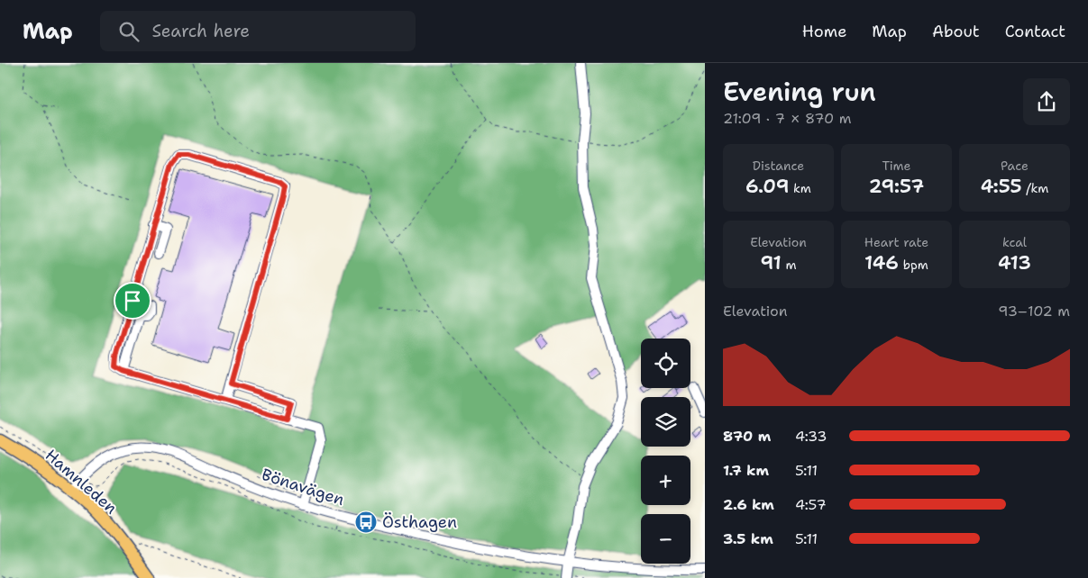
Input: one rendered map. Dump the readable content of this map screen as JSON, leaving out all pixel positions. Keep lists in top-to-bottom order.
{
  "streets": {
    "main road": ["Hamnleden"],
    "street": ["Bönavägen"]
  },
  "crossings": [
    ["Hamnleden", "Bönavägen"]
  ],
  "places": {
    "bus stop": ["Östhagen"]
  },
  "page": {
    "header": "Map",
    "search": "Search here",
    "nav": [
      "Home",
      "Map",
      "About",
      "Contact"
    ],
    "heading": ["Evening run", "21:09 · 7 × 870 m"],
    "stats": [
      ["Distance", "6.09 km"],
      ["Time", "29:57"],
      ["Pace", "4:55 /km"],
      ["Elevation", "91 m"],
      ["Heart rate", "146 bpm"],
      ["kcal", "413"]
    ],
    "chart": ["Elevation", "93–102 m"],
    "map_buttons": ["+", "−"],
    "list": [
      {
        "name": "870 m",
        "note": "4:33"
      },
      {
        "name": "1.7 km",
        "note": "5:11"
      },
      {
        "name": "2.6 km",
        "note": "4:57"
      },
      {
        "name": "3.5 km",
        "note": "5:11"
      }
    ]
  }
}
